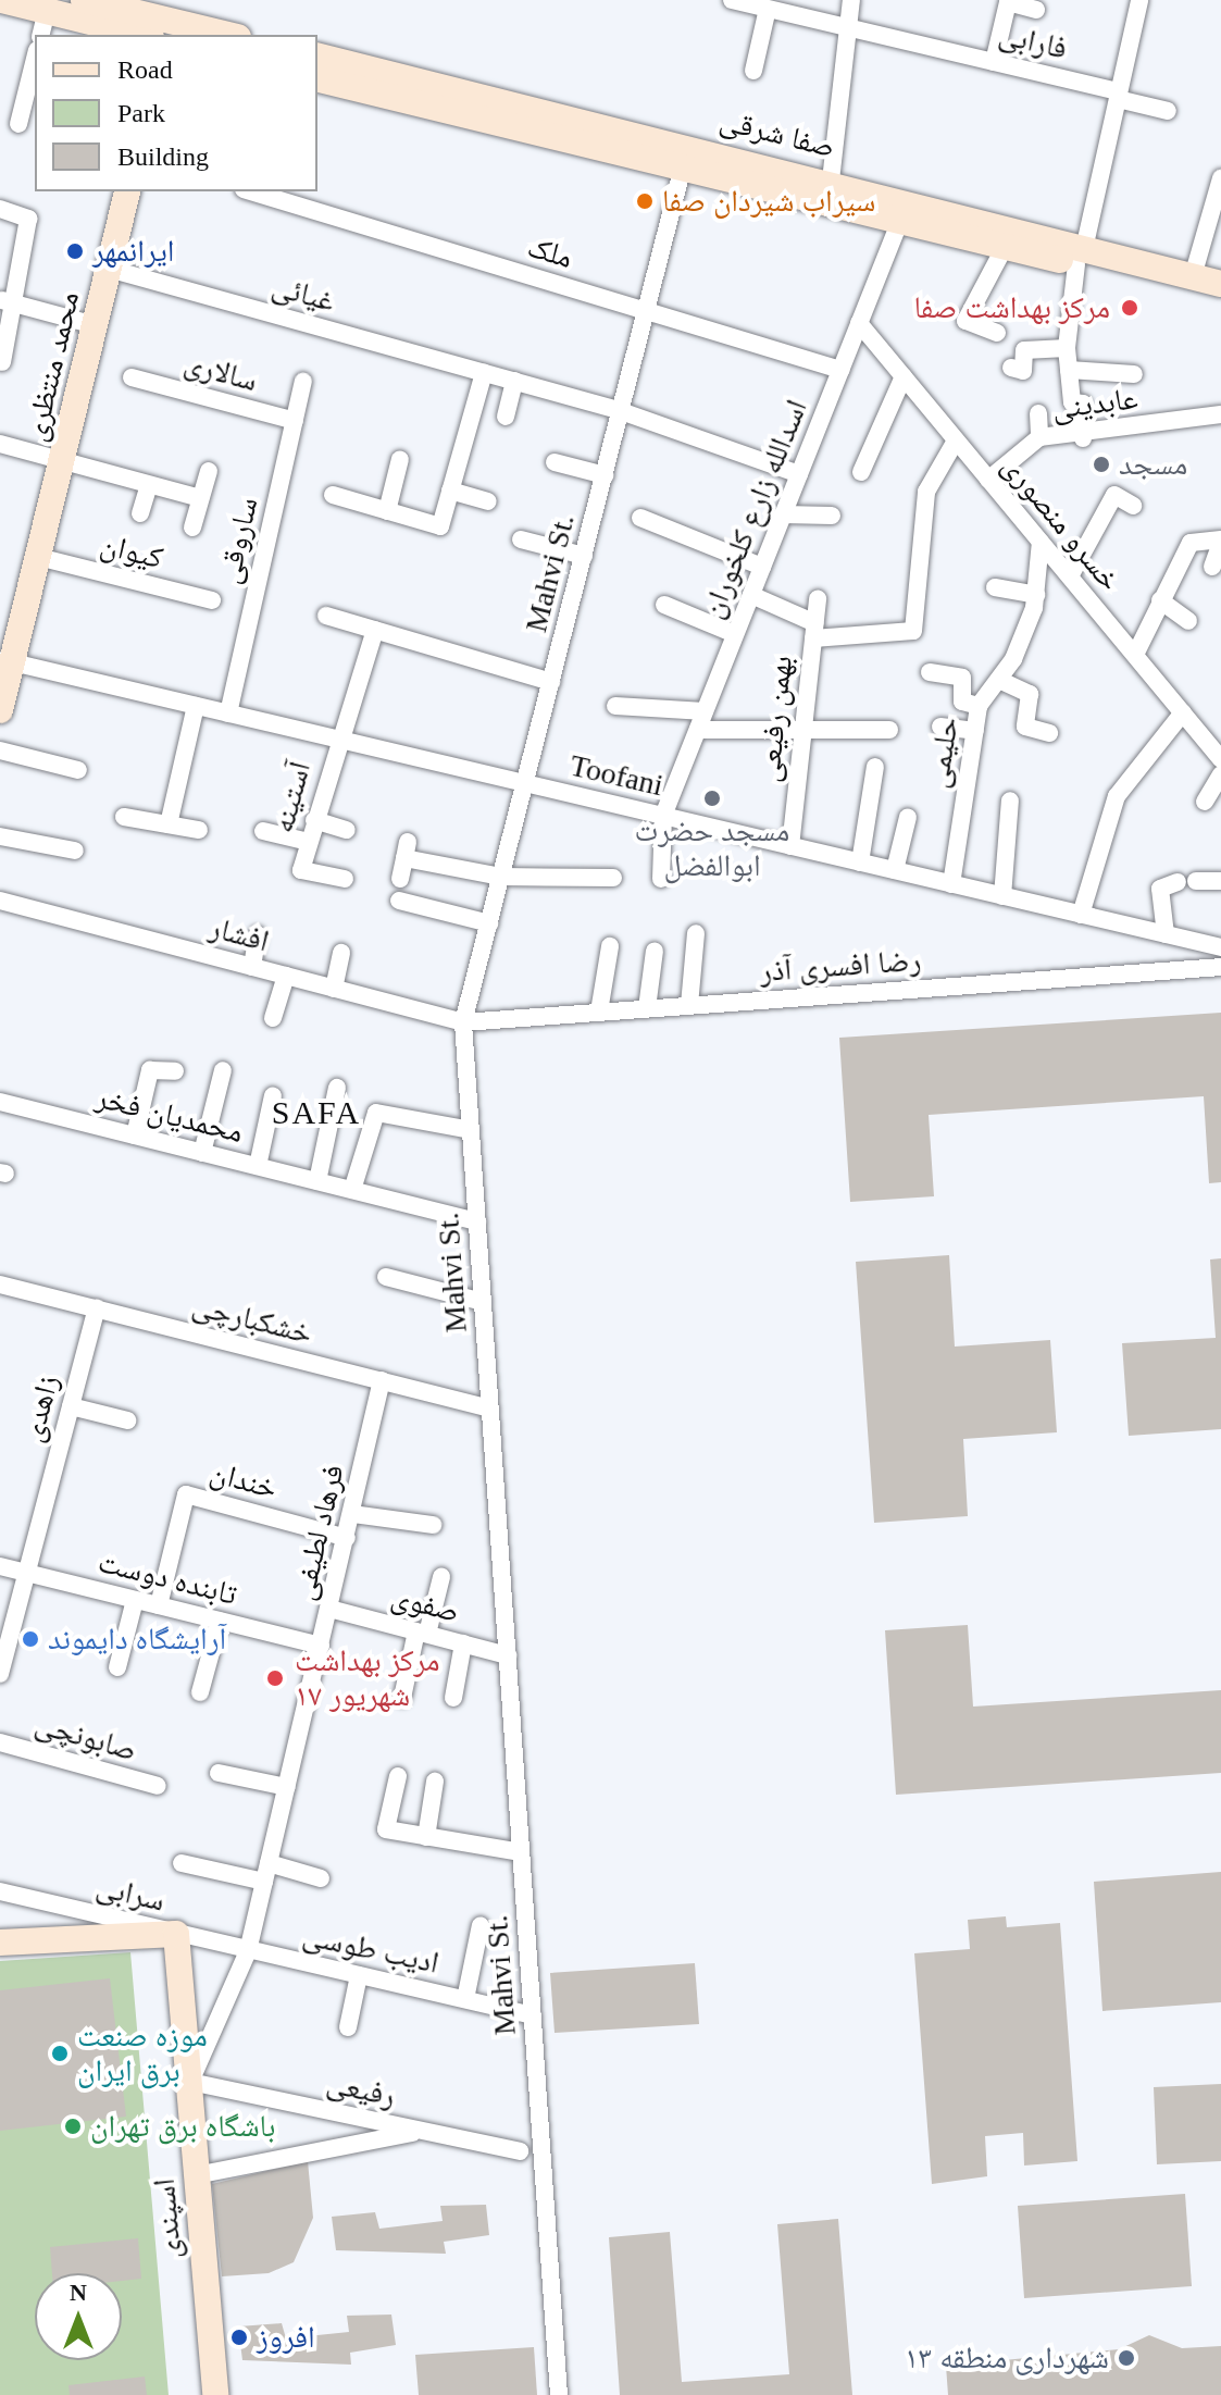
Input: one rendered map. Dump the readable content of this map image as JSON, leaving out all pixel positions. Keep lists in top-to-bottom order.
{
  "streets": {
    "main road": ["صفا شرقی", "محمد منتظری", "اسپندی"],
    "street": [
      "فارابی",
      "ملک",
      "غیائی",
      "سالاری",
      "عابدینی",
      "اسدالله زارع کلخوران",
      "خسرو منصوری",
      "ساروقی",
      "کیوان",
      "Mahvi St.",
      "بهمن رفیعی",
      "حلیمی",
      "Toofani",
      "آستینه",
      "افشار",
      "رضا افسری آذر",
      "محمدیان فخر",
      "خشکبارچی",
      "زاهدی",
      "خندان",
      "فرهاد لطیفی",
      "تابنده دوست",
      "صفوی",
      "صابونچی",
      "سرابی",
      "ادیب طوسی",
      "رفیعی"
    ]
  },
  "crossings": [
    ["صفا شرقی", "اسدالله زارع کلخوران"],
    ["صفا شرقی", "Mahvi St."],
    ["ملک", "اسدالله زارع کلخوران"],
    ["ملک", "Mahvi St."],
    ["غیائی", "محمد منتظری"],
    ["غیائی", "اسدالله زارع کلخوران"],
    ["غیائی", "Mahvi St."],
    ["محمد منتظری", "کیوان"],
    ["محمد منتظری", "Toofani"],
    ["سالاری", "ساروقی"],
    ["عابدینی", "خسرو منصوری"],
    ["اسدالله زارع کلخوران", "خسرو منصوری"],
    ["اسدالله زارع کلخوران", "Toofani"],
    ["خسرو منصوری", "بهمن رفیعی"],
    ["خسرو منصوری", "حلیمی"],
    ["ساروقی", "Toofani"],
    ["Mahvi St.", "Toofani"],
    ["Mahvi St.", "افشار"],
    ["Mahvi St.", "رضا افسری آذر"],
    ["Mahvi St.", "محمدیان فخر"],
    ["Mahvi St.", "خشکبارچی"],
    ["Mahvi St.", "صفوی"],
    ["Mahvi St.", "ادیب طوسی"],
    ["بهمن رفیعی", "Toofani"],
    ["حلیمی", "Toofani"],
    ["Toofani", "آستینه"],
    ["افشار", "رضا افسری آذر"],
    ["خشکبارچی", "زاهدی"],
    ["خشکبارچی", "فرهاد لطیفی"],
    ["زاهدی", "تابنده دوست"],
    ["خندان", "فرهاد لطیفی"],
    ["خندان", "تابنده دوست"],
    ["فرهاد لطیفی", "تابنده دوست"],
    ["فرهاد لطیفی", "صفوی"],
    ["فرهاد لطیفی", "سرابی"],
    ["فرهاد لطیفی", "ادیب طوسی"],
    ["فرهاد لطیفی", "رفیعی"],
    ["فرهاد لطیفی", "اسپندی"],
    ["سرابی", "ادیب طوسی"],
    ["سرابی", "اسپندی"],
    ["رفیعی", "اسپندی"]
  ],
  "districts": ["SAFA"],
  "places": [
    "سیراب شیردان صفا",
    "ایرانمهر",
    "مرکز بهداشت صفا",
    "مسجد",
    "مسجد حضرت ابوالفضل",
    "آرایشگاه دایموند",
    "مرکز بهداشت ۱۷ شهریور",
    "موزه صنعت برق ایران",
    "باشگاه برق تهران",
    "افروز",
    "شهرداری منطقه ۱۳"
  ],
  "legend": ["Road", "Park", "Building"],
  "north": "top"
}
